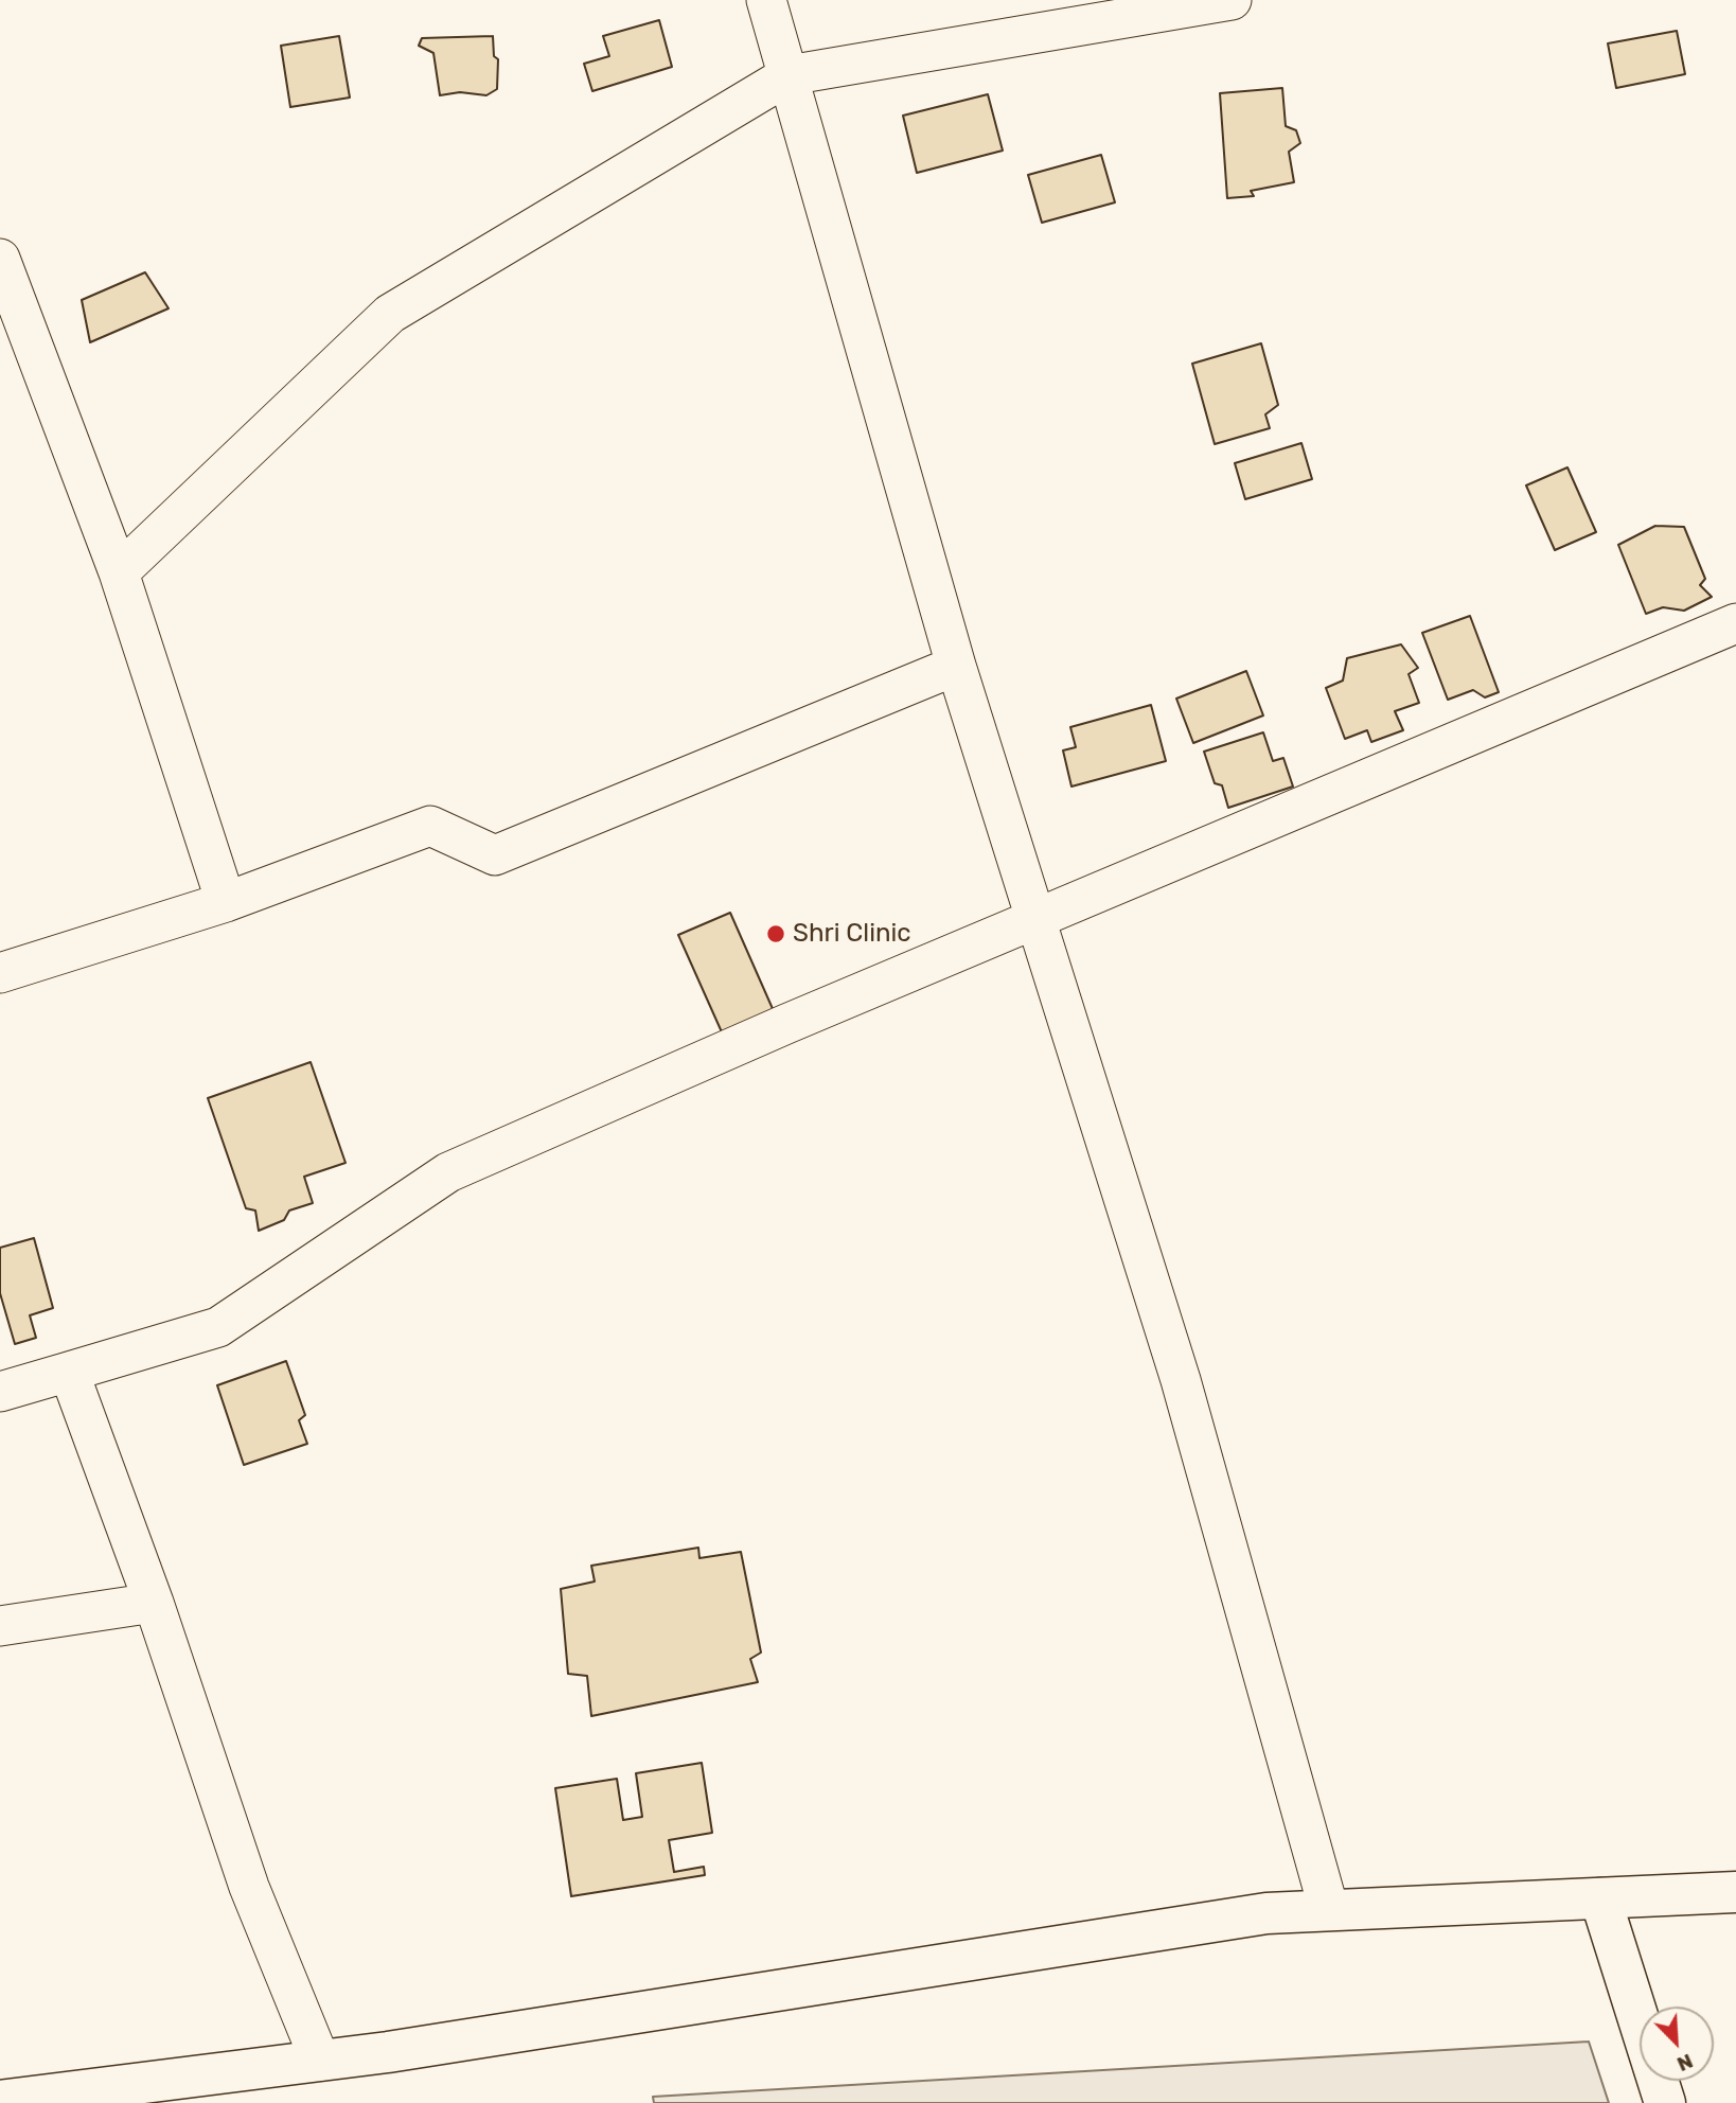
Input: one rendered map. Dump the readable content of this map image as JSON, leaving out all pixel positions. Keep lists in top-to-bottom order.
{
  "places": ["Shri Clinic"],
  "north": "bottom right"
}
